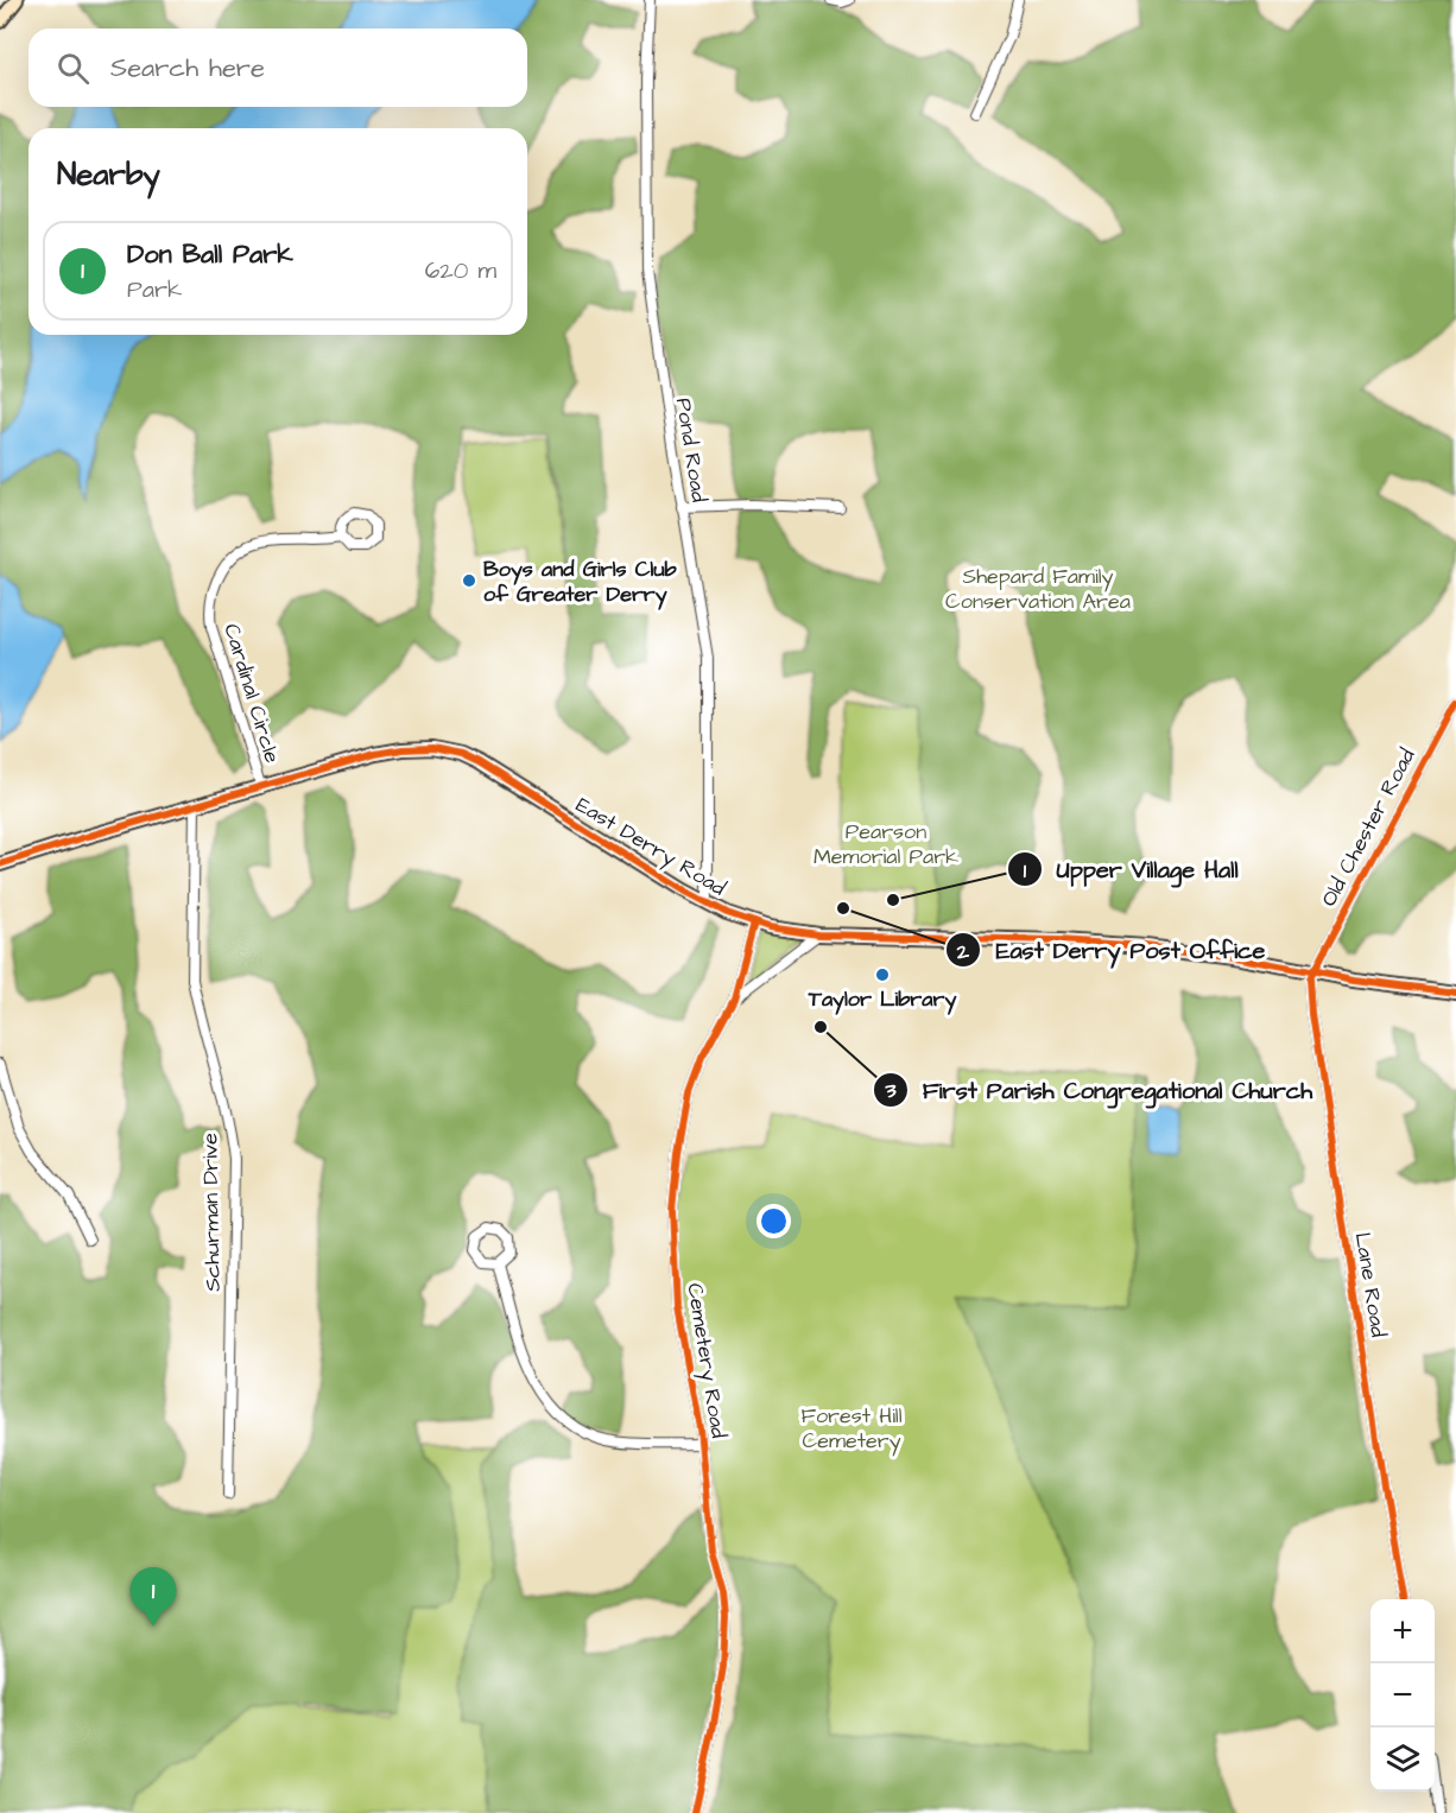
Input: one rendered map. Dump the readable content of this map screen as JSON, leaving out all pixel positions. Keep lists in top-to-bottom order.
{
  "streets": {
    "street": [
      "Pond Road",
      "Cardinal Circle",
      "Old Chester Road",
      "East Derry Road",
      "Schurman Drive",
      "Lane Road",
      "Cemetery Road"
    ]
  },
  "crossings": [
    ["Pond Road", "East Derry Road"],
    ["Cardinal Circle", "East Derry Road"],
    ["Old Chester Road", "East Derry Road"],
    ["Old Chester Road", "Lane Road"],
    ["East Derry Road", "Schurman Drive"],
    ["East Derry Road", "Lane Road"],
    ["East Derry Road", "Cemetery Road"]
  ],
  "parks": ["Shepard Family Conservation Area", "Pearson Memorial Park", "Forest Hill Cemetery"],
  "places": [
    "Boys and Girls Club of Greater Derry",
    "Upper Village Hall",
    "East Derry Post Office",
    "Taylor Library",
    "First Parish Congregational Church"
  ],
  "page": {
    "search": "Search here",
    "heading": "Nearby",
    "list": [
      {
        "mark": "1",
        "name": "Don Ball Park",
        "note": "Park",
        "value": "620 m"
      }
    ],
    "pins": "1",
    "map_buttons": ["+", "−"]
  }
}
